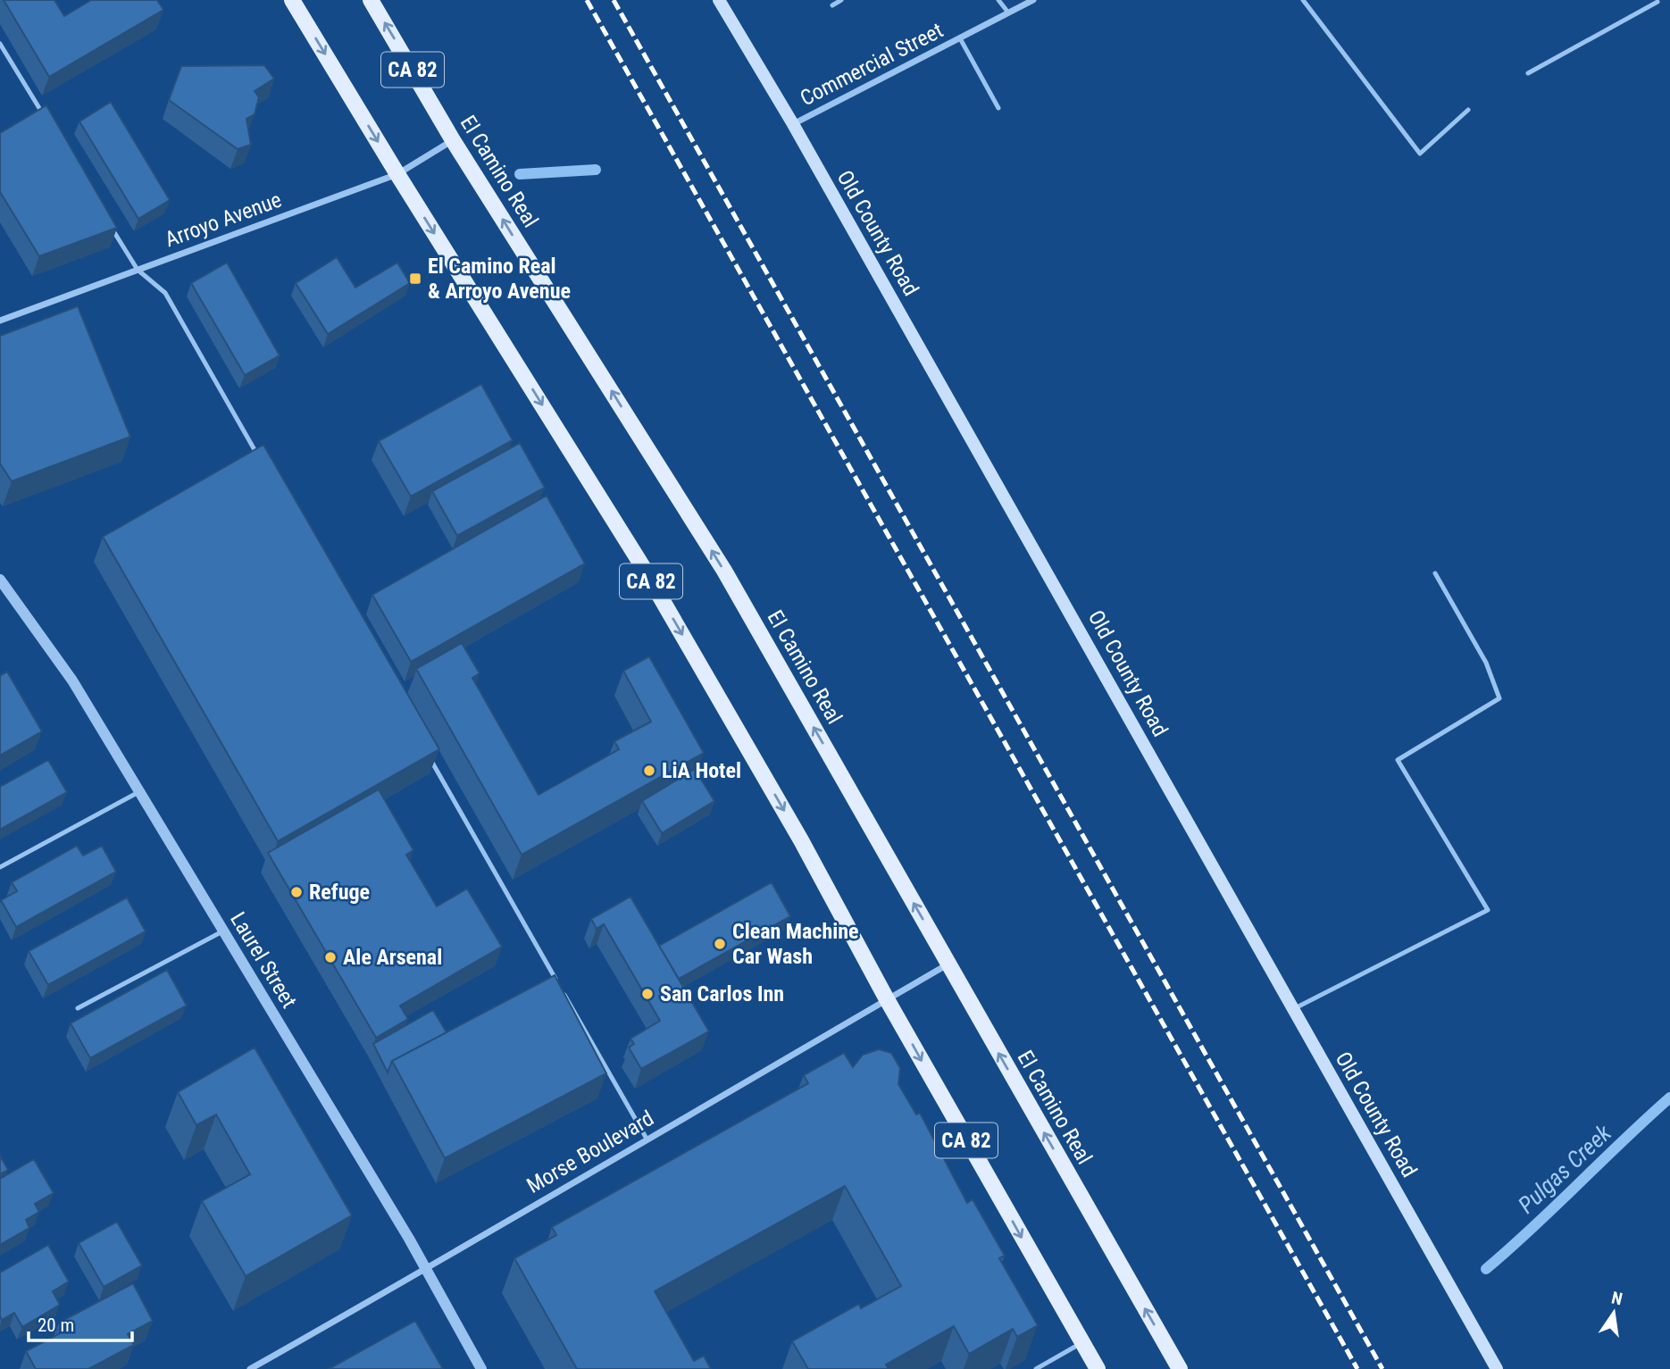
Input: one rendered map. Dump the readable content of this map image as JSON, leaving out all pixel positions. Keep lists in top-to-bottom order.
{
  "streets": {
    "main road": ["CA 82", "El Camino Real", "Old County Road"],
    "street": [
      "Commercial Street",
      "Arroyo Avenue",
      "Laurel Street",
      "Morse Boulevard"
    ]
  },
  "crossings": [
    ["Commercial Street", "Old County Road"],
    ["CA 82", "Arroyo Avenue"],
    ["CA 82", "Morse Boulevard"],
    ["El Camino Real", "Arroyo Avenue"],
    ["El Camino Real", "Morse Boulevard"],
    ["Laurel Street", "Morse Boulevard"]
  ],
  "water": ["Pulgas Creek"],
  "places": {
    "transit": ["El Camino Real & Arroyo Avenue"],
    "other": [
      "LiA Hotel",
      "Refuge",
      "Clean Machine Car Wash",
      "Ale Arsenal",
      "San Carlos Inn"
    ]
  },
  "scale_bar": "20 m",
  "north": "top"
}
